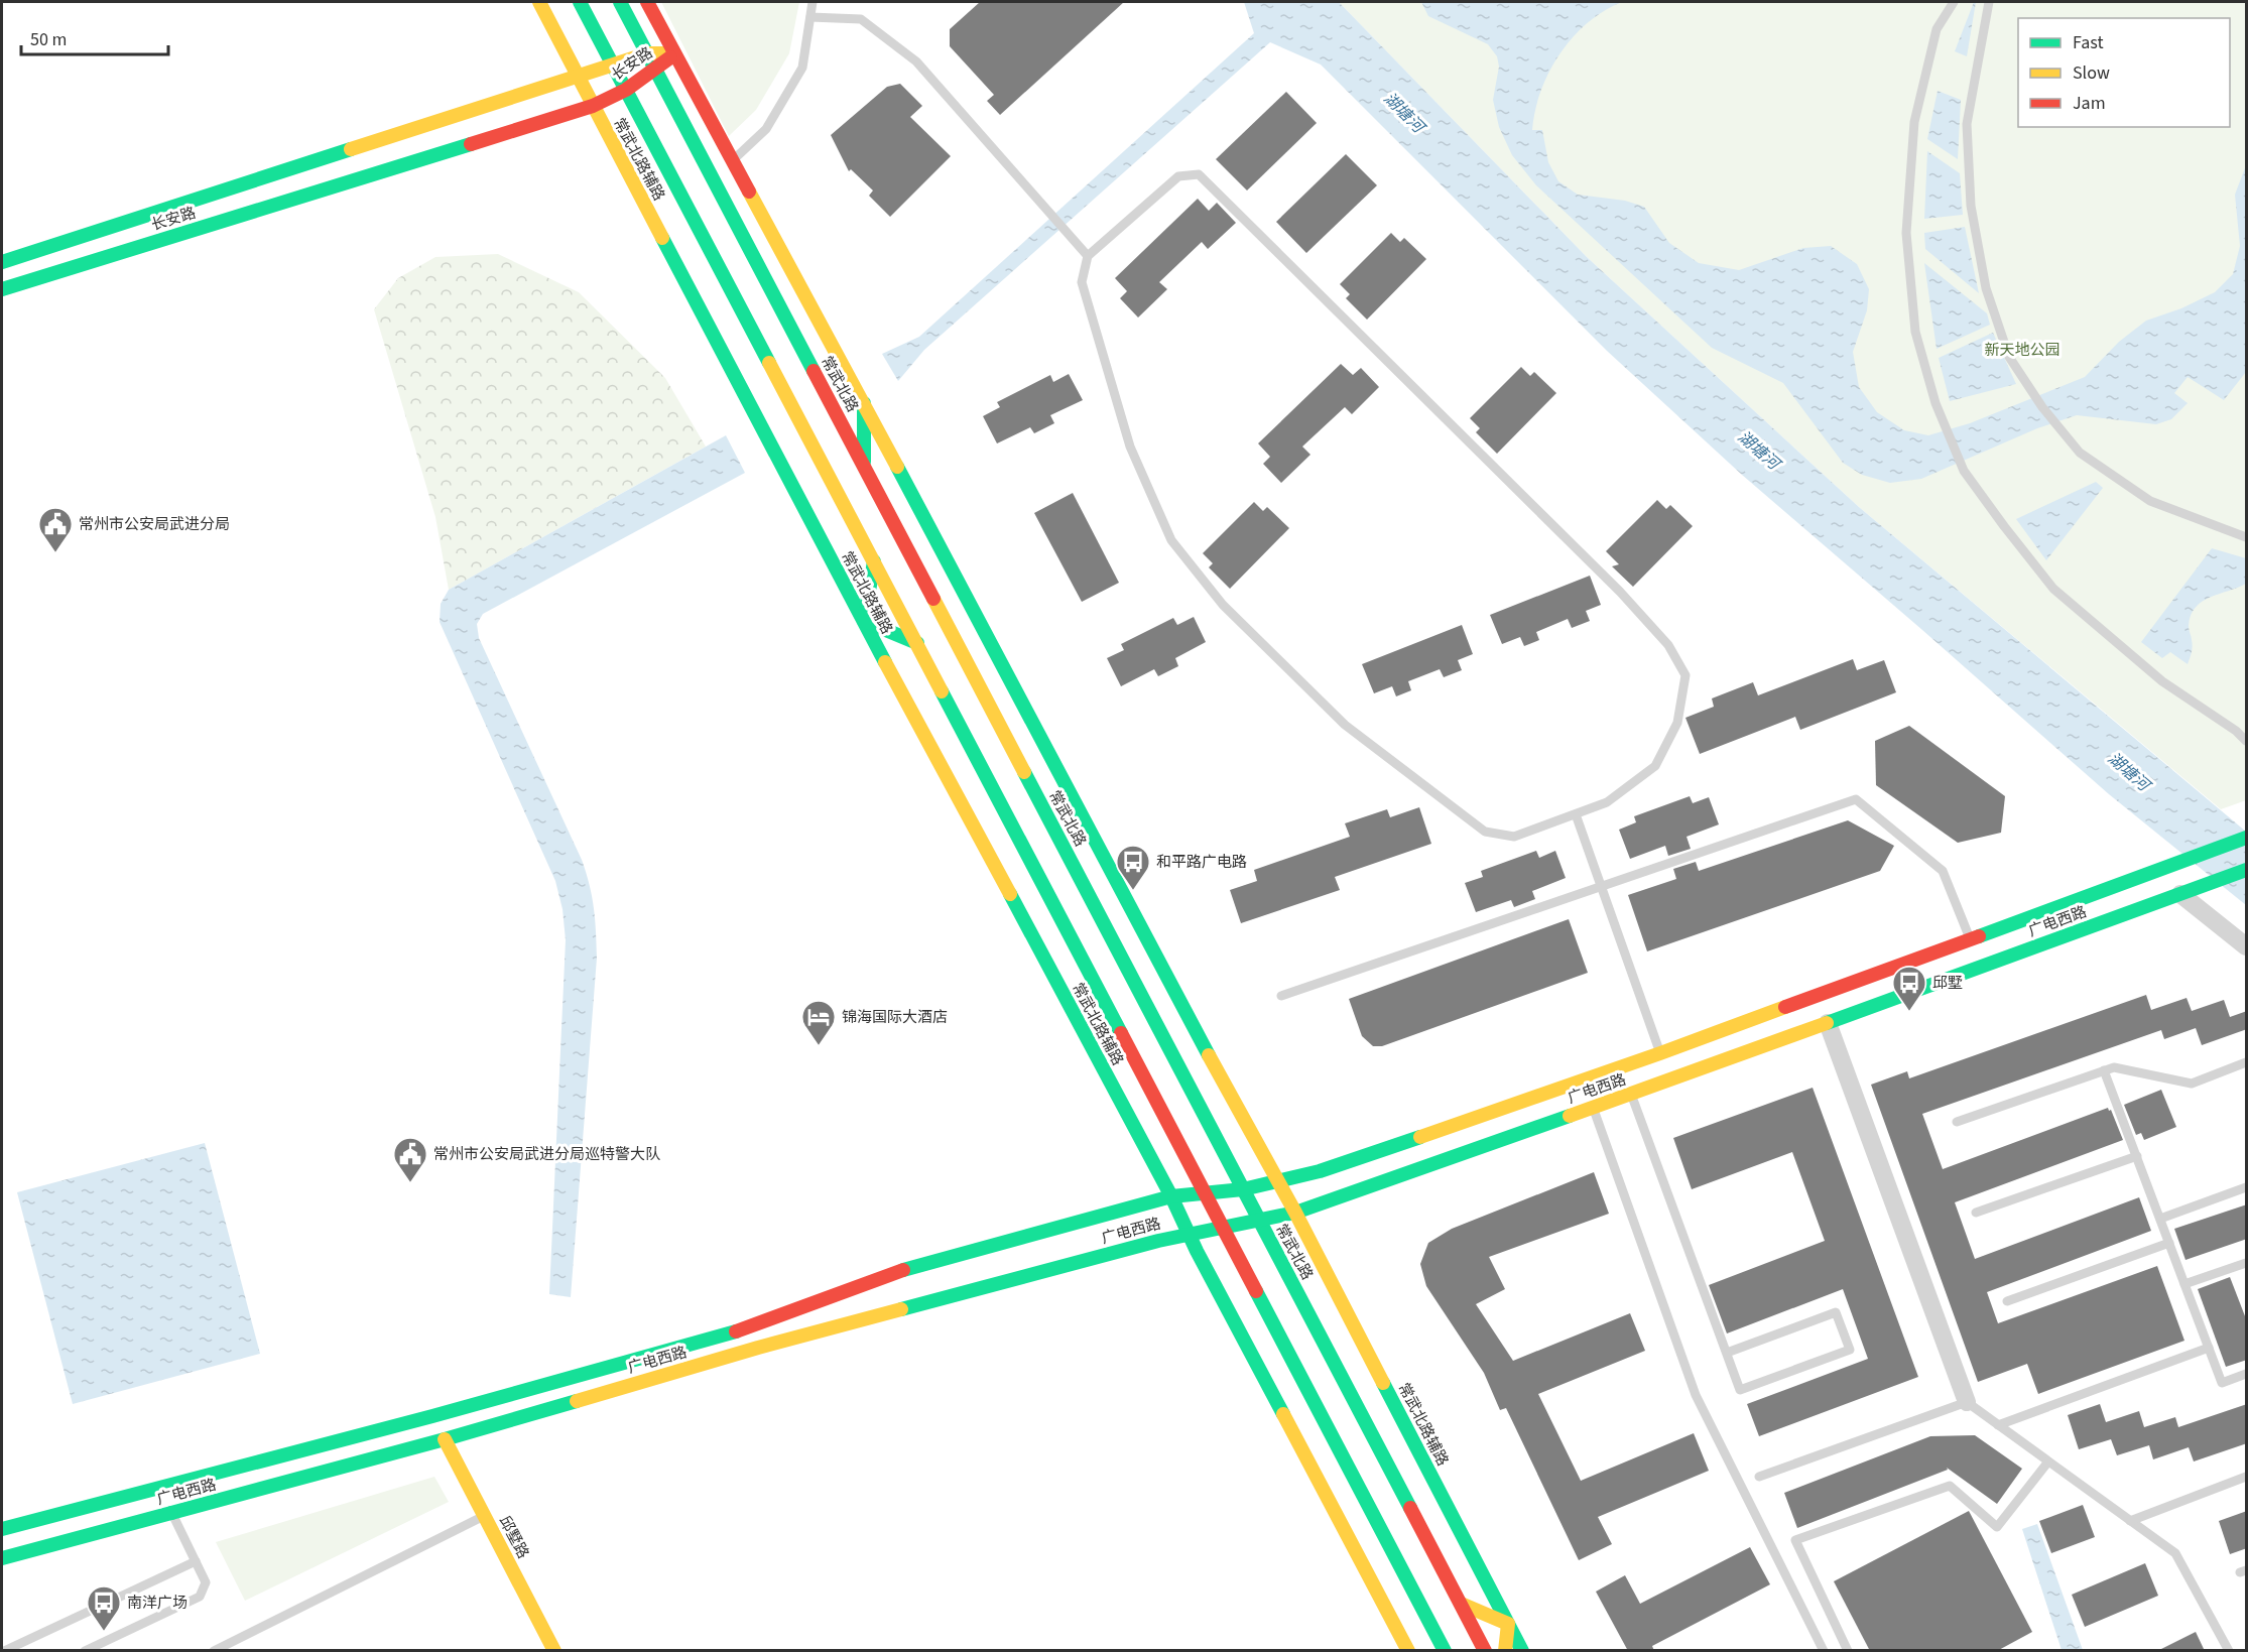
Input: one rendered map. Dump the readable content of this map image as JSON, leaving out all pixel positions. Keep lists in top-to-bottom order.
{
  "streets": {
    "main road": [
      "长安路",
      "常武北路辅路",
      "常武北路",
      "广电西路",
      "邱墅路"
    ]
  },
  "crossings": [
    ["长安路", "常武北路辅路"],
    ["长安路", "常武北路"],
    ["常武北路辅路", "广电西路"],
    ["常武北路", "广电西路"],
    ["广电西路", "邱墅路"]
  ],
  "water": ["湖塘河"],
  "parks": ["新天地公园"],
  "places": {
    "public building": ["常州市公安局武进分局", "常州市公安局武进分局巡特警大队"],
    "bus stop": ["和平路广电路", "邱墅", "南洋广场"],
    "hotel": ["锦海国际大酒店"]
  },
  "legend": ["Fast", "Slow", "Jam"],
  "scale_bar": "50 m"
}
